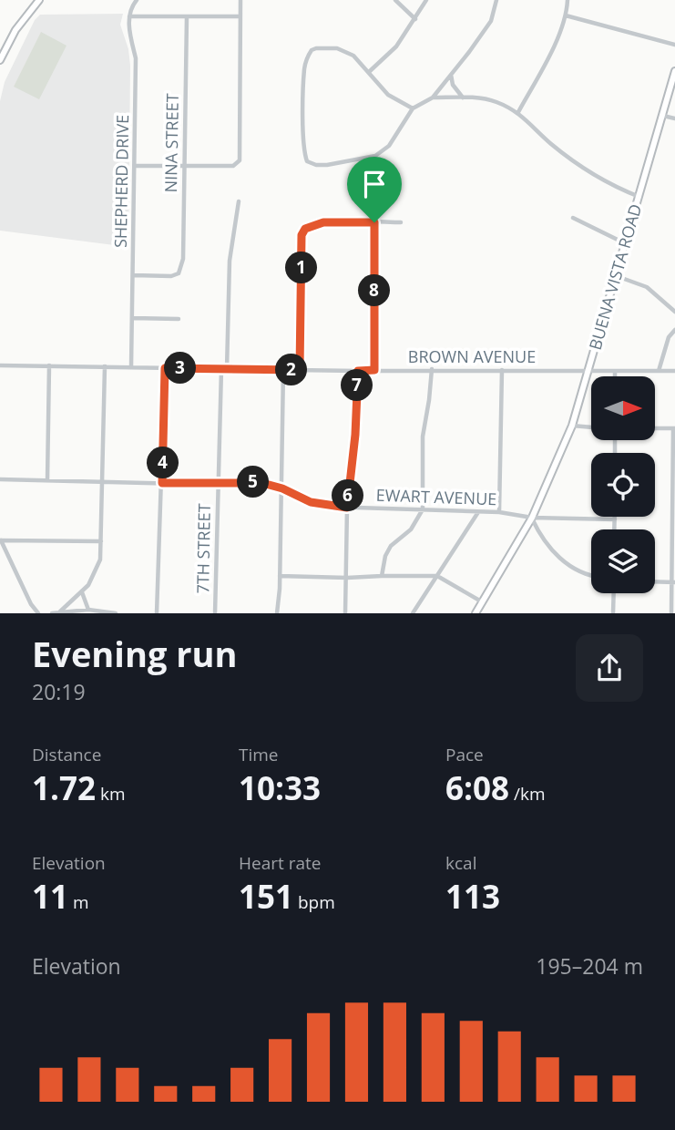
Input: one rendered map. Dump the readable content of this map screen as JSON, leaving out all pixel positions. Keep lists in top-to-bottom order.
{
  "streets": {
    "main road": ["BUENA VISTA ROAD"],
    "street": [
      "NINA STREET",
      "SHEPHERD DRIVE",
      "BROWN AVENUE",
      "EWART AVENUE",
      "7TH STREET"
    ]
  },
  "crossings": [
    ["NINA STREET", "SHEPHERD DRIVE"],
    ["SHEPHERD DRIVE", "BROWN AVENUE"],
    ["BUENA VISTA ROAD", "BROWN AVENUE"],
    ["BUENA VISTA ROAD", "EWART AVENUE"],
    ["BROWN AVENUE", "7TH STREET"],
    ["EWART AVENUE", "7TH STREET"]
  ],
  "north": "right",
  "page": {
    "pins": [
      "1",
      "8",
      "3",
      "2",
      "7",
      "4",
      "5",
      "6"
    ],
    "heading": ["Evening run", "20:19"],
    "stats": [
      ["Distance", "1.72 km"],
      ["Time", "10:33"],
      ["Pace", "6:08 /km"],
      ["Elevation", "11 m"],
      ["Heart rate", "151 bpm"],
      ["kcal", "113"]
    ],
    "chart": ["Elevation", "195–204 m"]
  }
}
